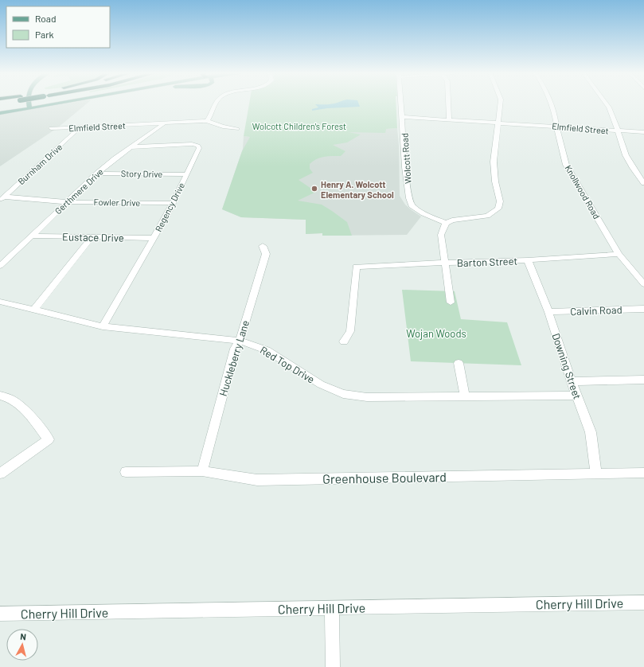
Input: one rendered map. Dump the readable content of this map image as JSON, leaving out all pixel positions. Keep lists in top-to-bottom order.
{
  "streets": {
    "street": [
      "Elmfield Street",
      "Wolcott Road",
      "Burnham Drive",
      "Story Drive",
      "Gerthmere Drive",
      "Knollwood Road",
      "Fowler Drive",
      "Regency Drive",
      "Eustace Drive",
      "Barton Street",
      "Calvin Road",
      "Huckleberry Lane",
      "Red Top Drive",
      "Downing Street",
      "Greenhouse Boulevard",
      "Cherry Hill Drive"
    ]
  },
  "crossings": [
    ["Elmfield Street", "Wolcott Road"],
    ["Elmfield Street", "Burnham Drive"],
    ["Elmfield Street", "Gerthmere Drive"],
    ["Elmfield Street", "Knollwood Road"],
    ["Burnham Drive", "Fowler Drive"],
    ["Story Drive", "Gerthmere Drive"],
    ["Story Drive", "Regency Drive"],
    ["Gerthmere Drive", "Fowler Drive"],
    ["Gerthmere Drive", "Regency Drive"],
    ["Gerthmere Drive", "Eustace Drive"],
    ["Knollwood Road", "Barton Street"],
    ["Fowler Drive", "Regency Drive"],
    ["Regency Drive", "Eustace Drive"],
    ["Regency Drive", "Red Top Drive"],
    ["Barton Street", "Downing Street"],
    ["Calvin Road", "Downing Street"],
    ["Huckleberry Lane", "Red Top Drive"],
    ["Huckleberry Lane", "Greenhouse Boulevard"],
    ["Red Top Drive", "Downing Street"],
    ["Downing Street", "Greenhouse Boulevard"]
  ],
  "parks": ["Wolcott Children's Forest", "Wojan Woods"],
  "places": ["Henry A. Wolcott Elementary School"],
  "legend": ["Road", "Park"],
  "north": "top"
}
